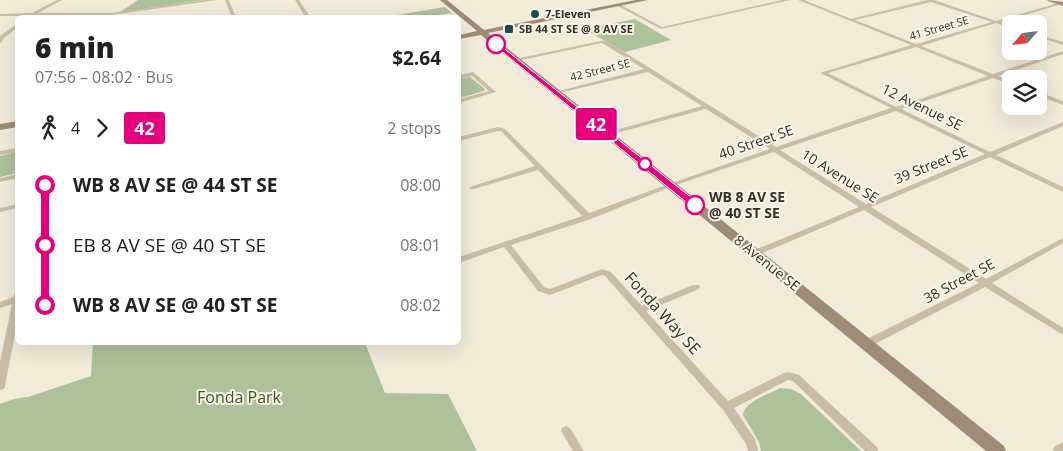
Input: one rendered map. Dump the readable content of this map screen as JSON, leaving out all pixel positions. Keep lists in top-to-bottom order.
{
  "streets": {
    "street": [
      "41 Street SE",
      "42 Street SE",
      "12 Avenue SE",
      "40 Street SE",
      "39 Street SE",
      "10 Avenue SE",
      "8 Avenue SE",
      "38 Street SE",
      "Fonda Way SE"
    ]
  },
  "crossings": [
    ["41 Street SE", "12 Avenue SE"],
    ["42 Street SE", "10 Avenue SE"],
    ["42 Street SE", "8 Avenue SE"],
    ["12 Avenue SE", "40 Street SE"],
    ["12 Avenue SE", "39 Street SE"],
    ["40 Street SE", "10 Avenue SE"],
    ["40 Street SE", "8 Avenue SE"],
    ["40 Street SE", "Fonda Way SE"],
    ["39 Street SE", "10 Avenue SE"],
    ["39 Street SE", "8 Avenue SE"],
    ["10 Avenue SE", "8 Avenue SE"],
    ["10 Avenue SE", "38 Street SE"],
    ["8 Avenue SE", "38 Street SE"]
  ],
  "parks": ["Fonda Park"],
  "places": {
    "other": ["7-Eleven", "WB 8 AV SE @ 40 ST SE"],
    "transit": ["SB 44 ST SE @ 8 AV SE"]
  },
  "lines": ["bus line 42"],
  "north": "bottom left",
  "page": {
    "on_map": "42",
    "heading": ["6 min", "07:56 – 08:02 · Bus", "$2.64"],
    "legs": ["4", "42", "2 stops"],
    "list": [
      {
        "name": "WB 8 AV SE @ 44 ST SE",
        "value": "08:00"
      },
      {
        "name": "EB 8 AV SE @ 40 ST SE",
        "value": "08:01"
      },
      {
        "name": "WB 8 AV SE @ 40 ST SE",
        "value": "08:02"
      }
    ]
  }
}
